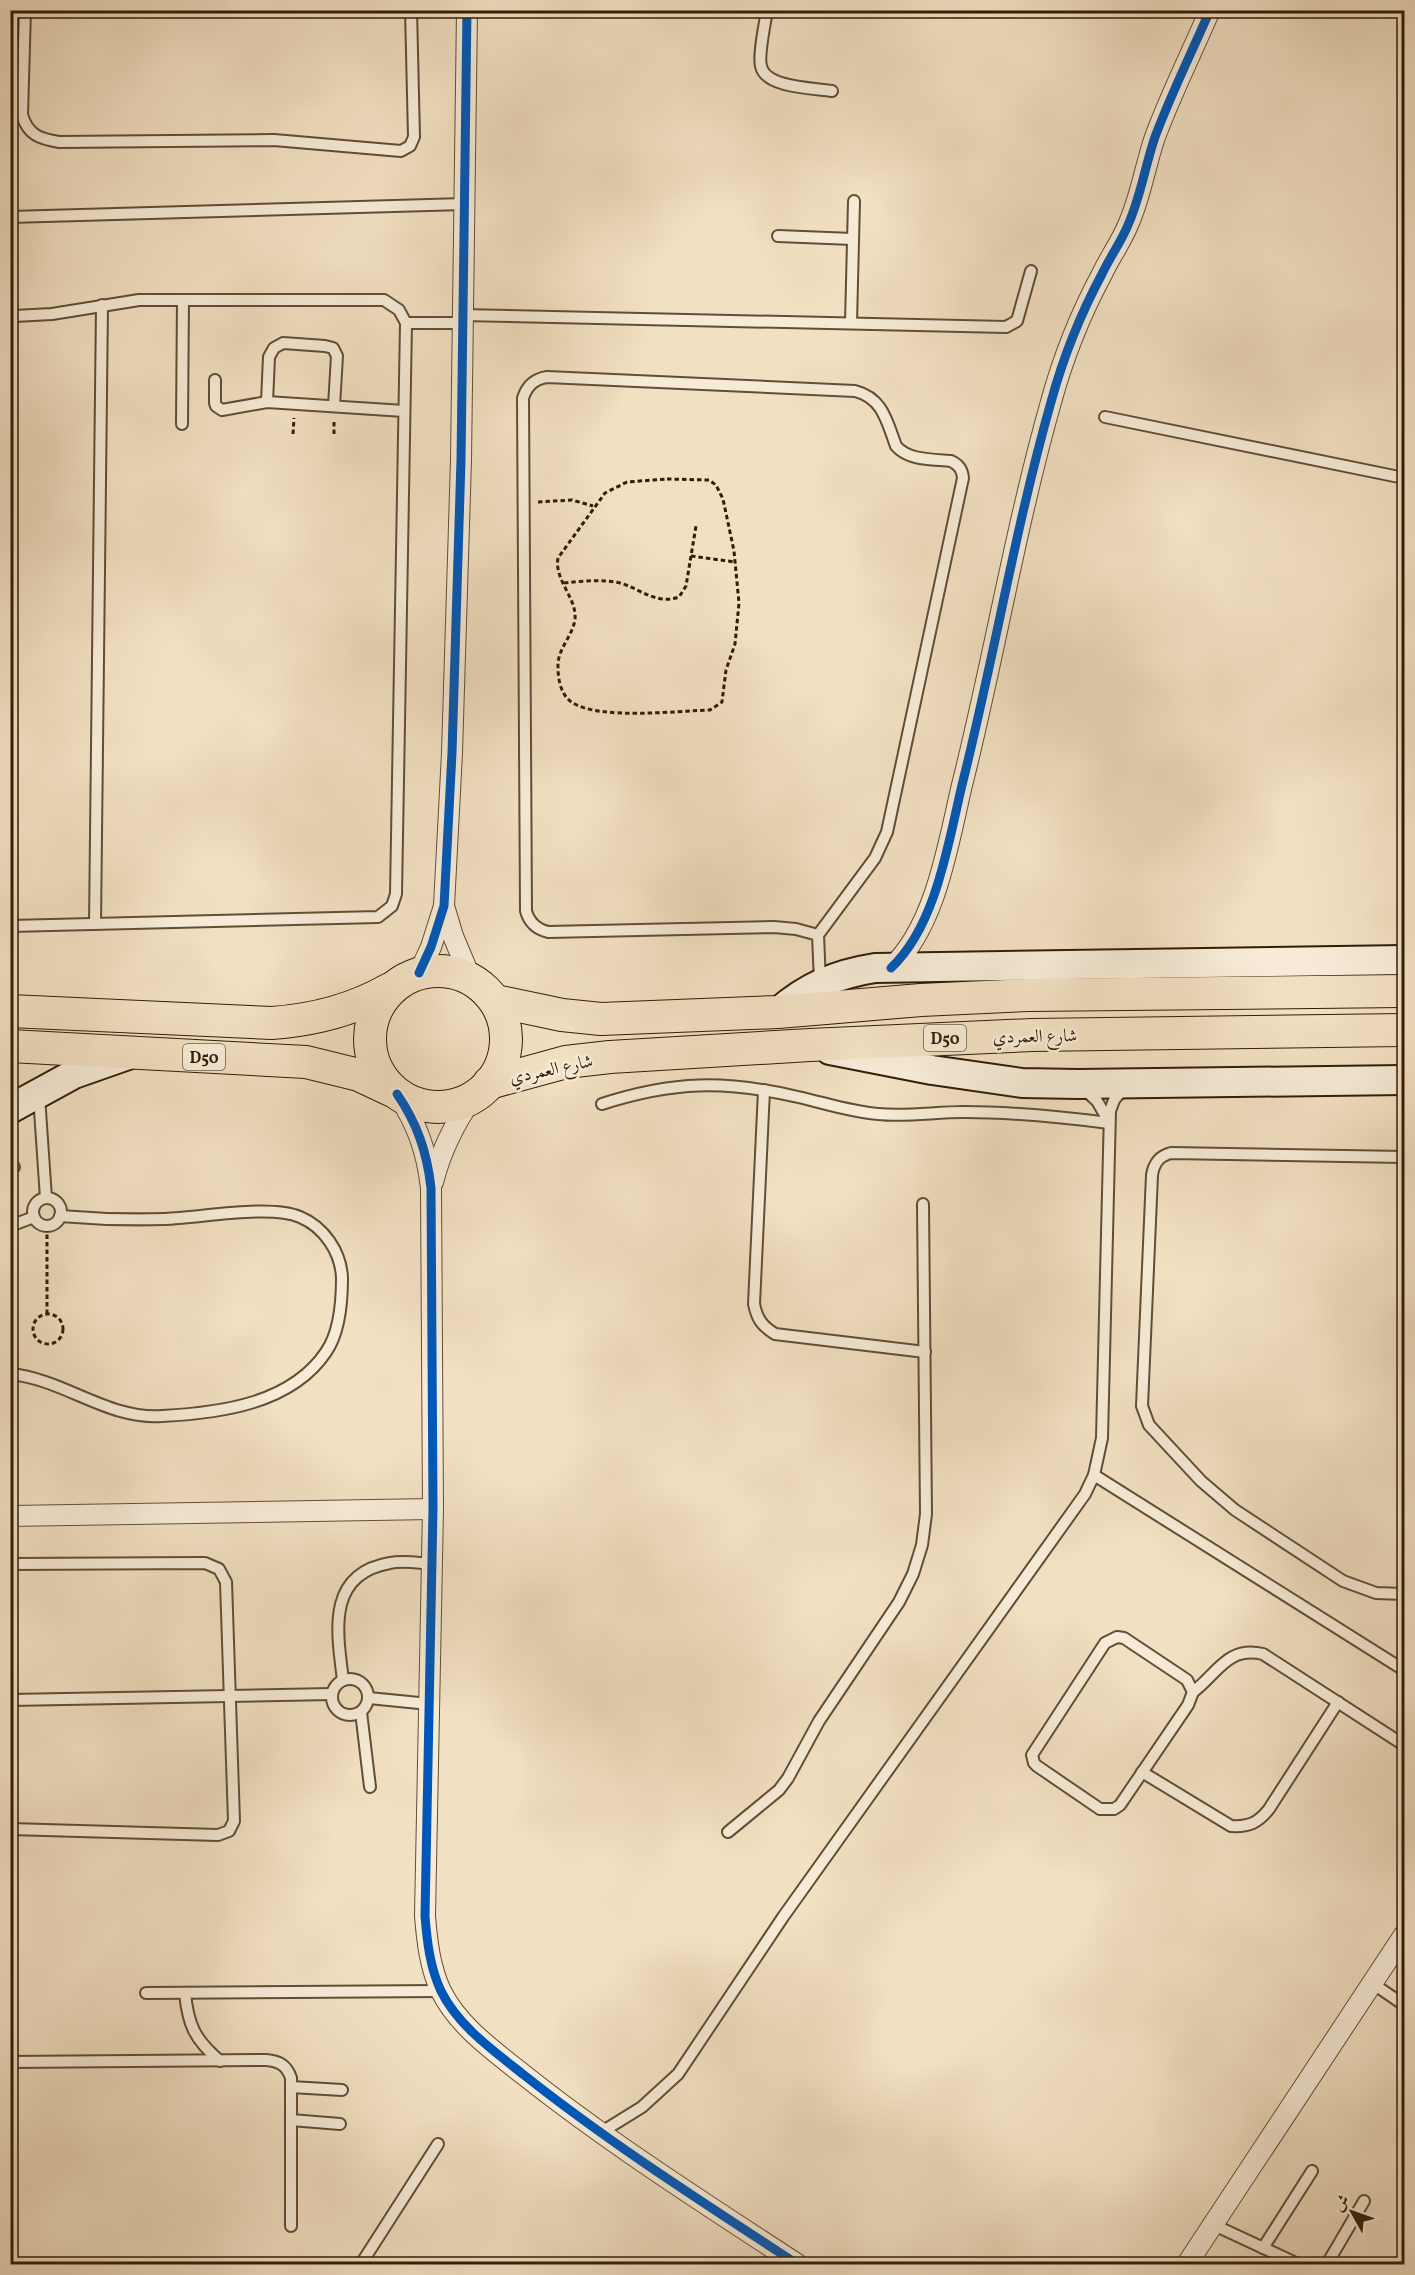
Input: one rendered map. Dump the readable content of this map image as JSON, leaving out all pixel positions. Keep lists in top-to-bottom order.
{
  "streets": {
    "main road": ["شارع العمردي", "D50"]
  },
  "crossings": [
    ["شارع العمردي", "D50"]
  ],
  "north": "top left"
}
